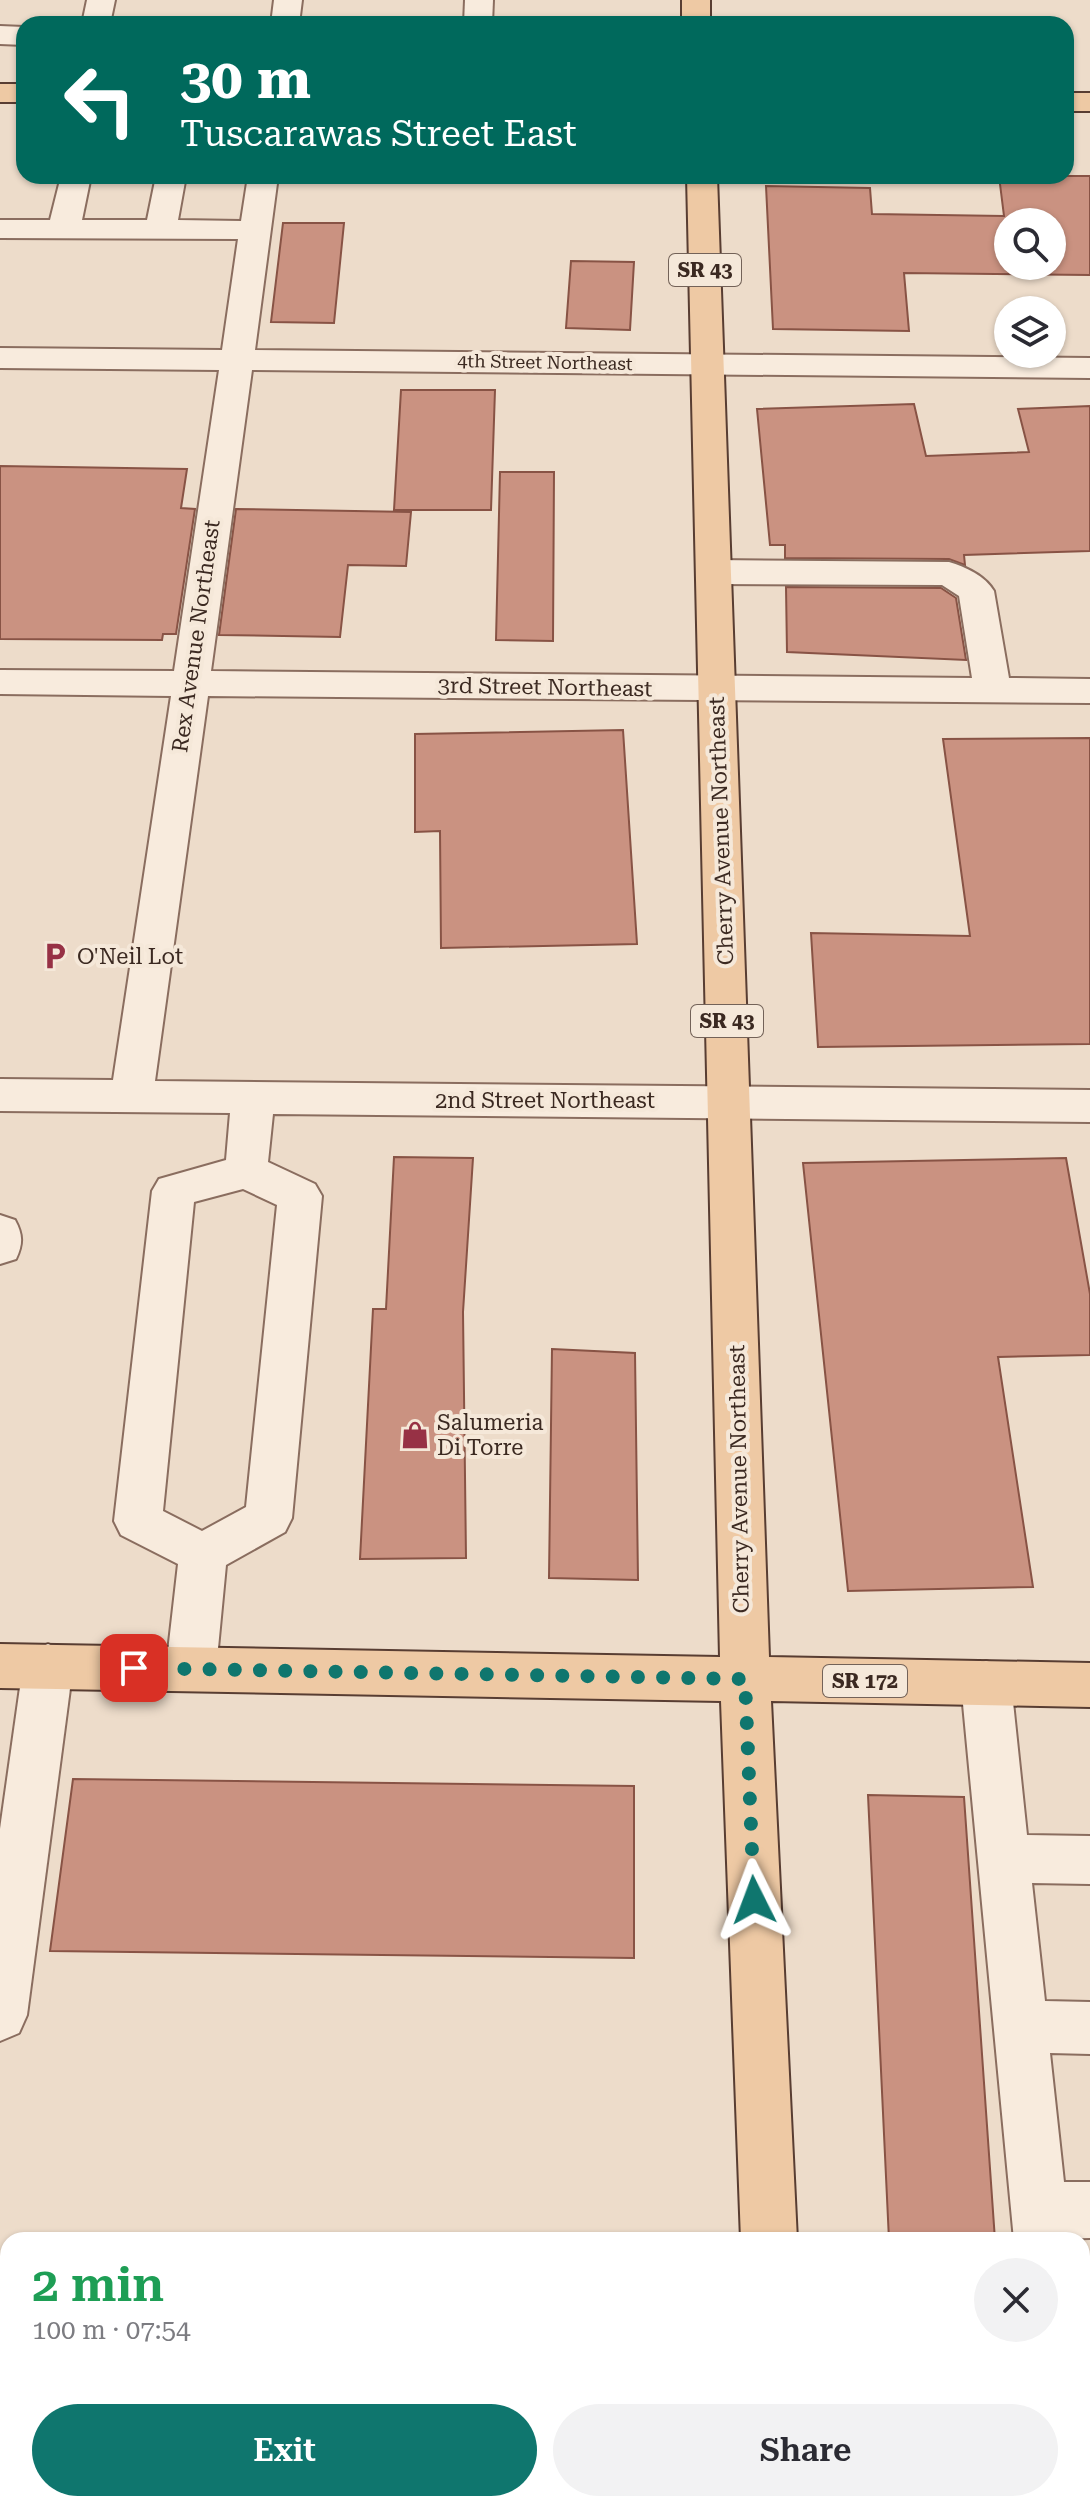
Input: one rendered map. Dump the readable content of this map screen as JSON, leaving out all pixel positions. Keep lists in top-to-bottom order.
{
  "streets": {
    "main road": ["SR 43", "Cherry Avenue Northeast", "SR 172"],
    "street": [
      "4th Street Northeast",
      "Rex Avenue Northeast",
      "3rd Street Northeast",
      "2nd Street Northeast"
    ]
  },
  "crossings": [
    ["SR 43", "Cherry Avenue Northeast"],
    ["SR 43", "SR 172"],
    ["4th Street Northeast", "Rex Avenue Northeast"],
    ["4th Street Northeast", "Cherry Avenue Northeast"],
    ["Rex Avenue Northeast", "3rd Street Northeast"],
    ["Rex Avenue Northeast", "2nd Street Northeast"],
    ["3rd Street Northeast", "Cherry Avenue Northeast"],
    ["Cherry Avenue Northeast", "2nd Street Northeast"],
    ["Cherry Avenue Northeast", "SR 172"]
  ],
  "places": {
    "parking": ["O'Neil Lot"],
    "shop": ["Salumeria Di Torre"]
  },
  "page": {
    "turn": ["30 m", "Tuscarawas Street East"],
    "heading": ["2 min", "100 m · 07:54"],
    "buttons": ["Exit", "Share"]
  }
}
